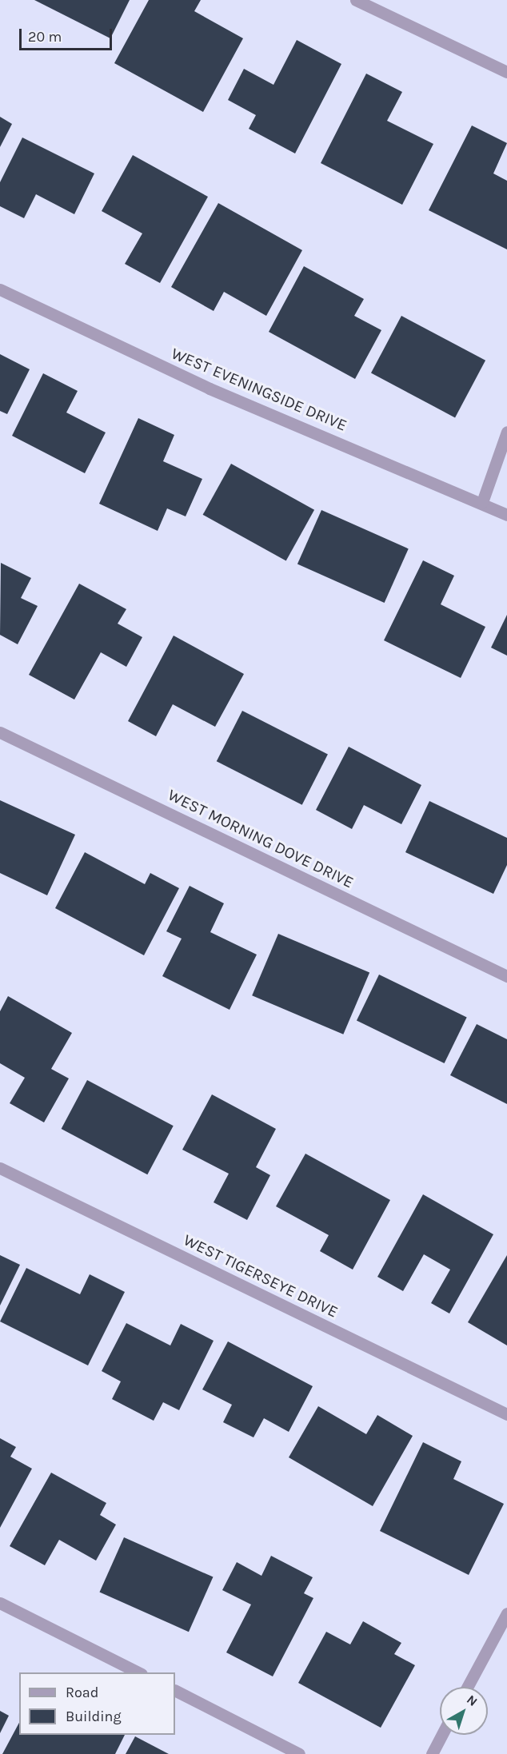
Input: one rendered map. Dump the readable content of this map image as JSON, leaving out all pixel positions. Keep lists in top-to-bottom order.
{
  "streets": {
    "street": ["WEST EVENINGSIDE DRIVE", "WEST MORNING DOVE DRIVE", "WEST TIGERSEYE DRIVE"]
  },
  "legend": ["Road", "Building"],
  "scale_bar": "20 m",
  "north": "top right"
}
